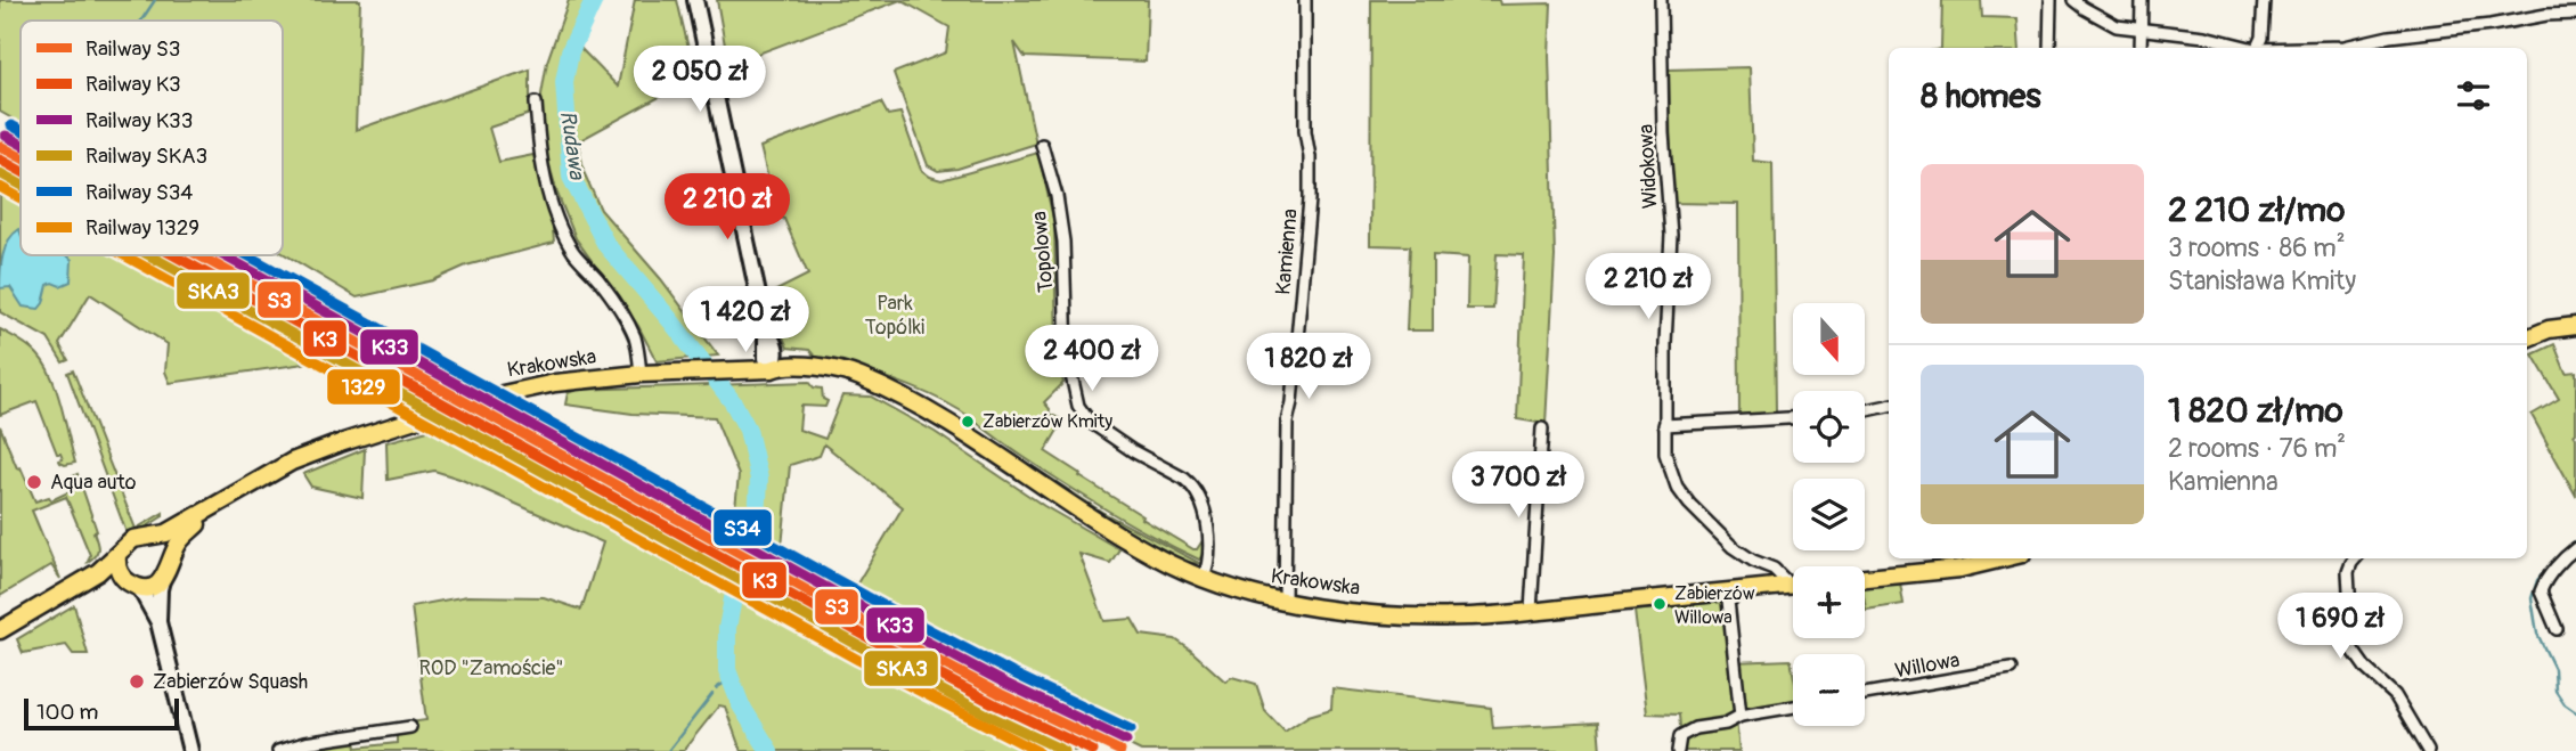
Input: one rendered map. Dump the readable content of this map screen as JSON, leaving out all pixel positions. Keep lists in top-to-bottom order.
{
  "streets": {
    "main road": ["Krakowska"],
    "street": [
      "Widokowa",
      "Topolowa",
      "Kamienna",
      "Willowa"
    ]
  },
  "crossings": [
    ["Widokowa", "Krakowska"],
    ["Topolowa", "Krakowska"],
    ["Kamienna", "Krakowska"]
  ],
  "water": ["Rudawa"],
  "parks": ["Park Topólki", "ROD \"Zamoście\""],
  "places": [
    "Zabierzów Kmity",
    "Aqua auto",
    "Zabierzów Willowa",
    "Zabierzów Squash"
  ],
  "lines": [
    "rail line S34",
    "rail line K33",
    "rail line S3",
    "rail line K3",
    "rail line SKA3",
    "rail line 1329"
  ],
  "legend": [
    "Railway S3",
    "Railway K3",
    "Railway K33",
    "Railway SKA3",
    "Railway S34",
    "Railway 1329"
  ],
  "scale_bar": "100 m",
  "north": "bottom",
  "page": {
    "price": [
      "2 050 zł",
      "2 210 zł",
      "2 210 zł",
      "1 420 zł",
      "2 400 zł",
      "1 820 zł",
      "3 700 zł",
      "1 690 zł"
    ],
    "heading": "8 homes",
    "list": [
      {
        "name": "2 210 zł/mo",
        "note": "3 rooms · 86 m² · Stanisława Kmity"
      },
      {
        "name": "1 820 zł/mo",
        "note": "2 rooms · 76 m² · Kamienna"
      }
    ],
    "map_buttons": ["+", "−"],
    "scale": "100 m"
  }
}
